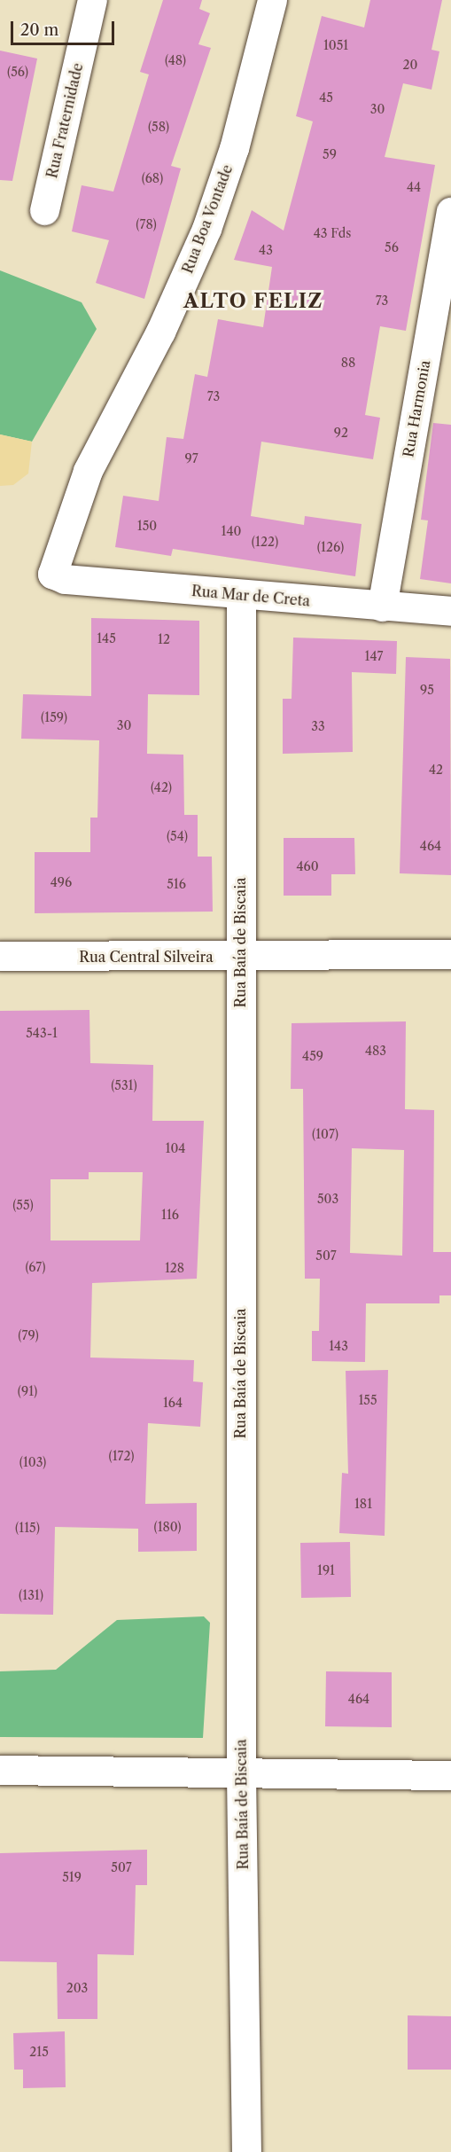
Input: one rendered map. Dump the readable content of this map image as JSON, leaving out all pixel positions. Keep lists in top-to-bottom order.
{
  "streets": {
    "street": [
      "Rua Fraternidade",
      "Rua Boa Vontade",
      "Rua Harmonia",
      "Rua Mar de Creta",
      "Rua Baía de Biscaia",
      "Rua Central Silveira"
    ]
  },
  "crossings": [
    ["Rua Boa Vontade", "Rua Mar de Creta"],
    ["Rua Harmonia", "Rua Mar de Creta"],
    ["Rua Mar de Creta", "Rua Baía de Biscaia"],
    ["Rua Baía de Biscaia", "Rua Central Silveira"]
  ],
  "districts": ["ALTO FELIZ"],
  "house_numbers": [
    "1051",
    "(48)",
    "20",
    "(56)",
    "45",
    "30",
    "(58)",
    "59",
    "(68)",
    "44",
    "(78)",
    "43 Fds",
    "56",
    "43",
    "73",
    "88",
    "73",
    "92",
    "97",
    "150",
    "140",
    "(122)",
    "(126)",
    "145",
    "12",
    "147",
    "95",
    "(159)",
    "30",
    "33",
    "42",
    "(42)",
    "(54)",
    "464",
    "460",
    "496",
    "516",
    "543-1",
    "483",
    "459",
    "(531)",
    "(107)",
    "104",
    "503",
    "(55)",
    "116",
    "507",
    "(67)",
    "128",
    "(79)",
    "143",
    "(91)",
    "155",
    "164",
    "(172)",
    "(103)",
    "181",
    "(180)",
    "(115)",
    "191",
    "(131)",
    "464",
    "507",
    "519",
    "203",
    "215"
  ],
  "scale_bar": "20 m"
}
